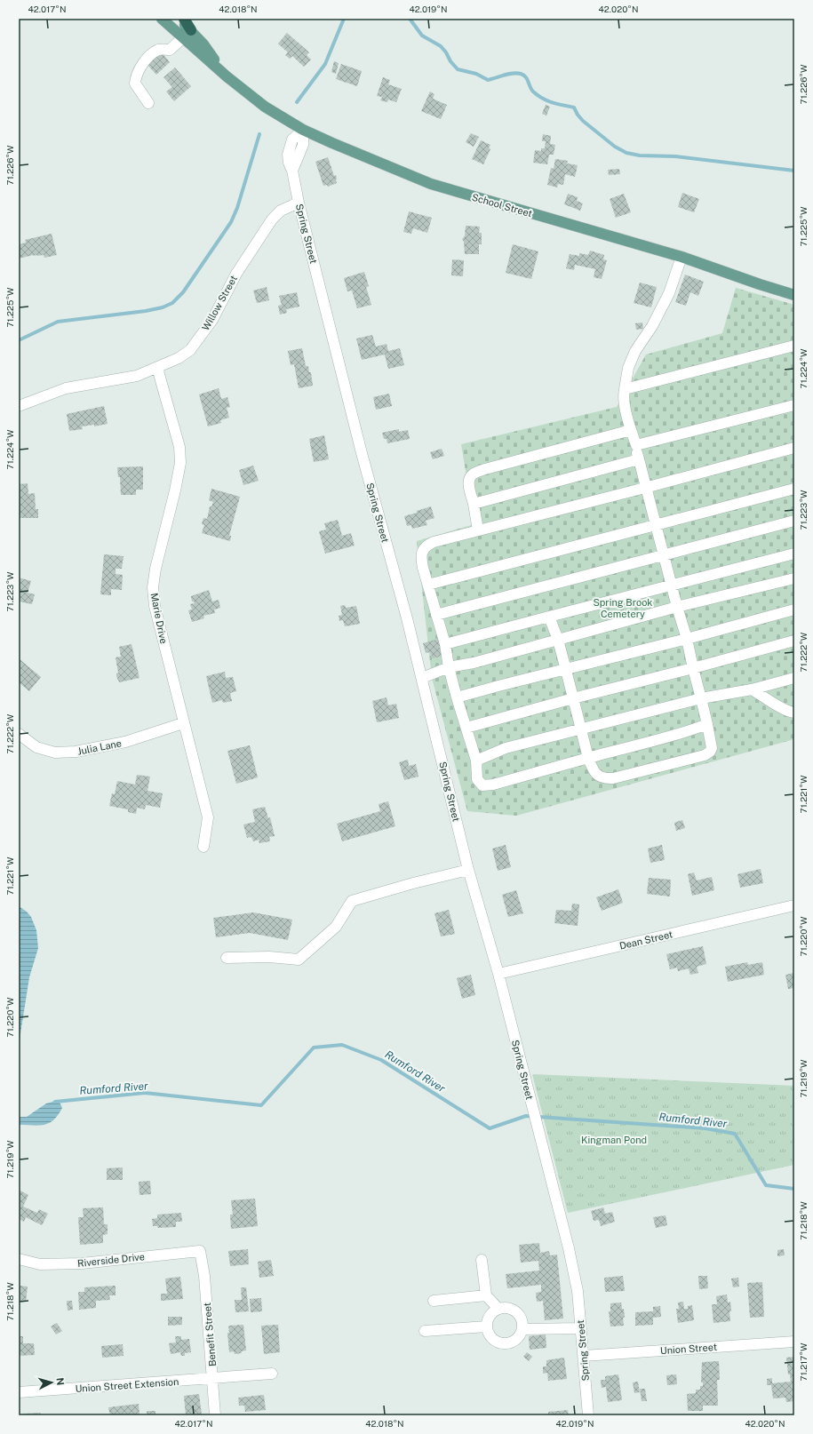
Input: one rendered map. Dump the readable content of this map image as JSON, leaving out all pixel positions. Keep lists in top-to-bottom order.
{
  "streets": {
    "main road": ["School Street"],
    "street": [
      "Spring Street",
      "Willow Street",
      "Marie Drive",
      "Julia Lane",
      "Dean Street",
      "Riverside Drive",
      "Benefit Street",
      "Union Street",
      "Union Street Extension"
    ]
  },
  "crossings": [
    ["School Street", "Spring Street"],
    ["Spring Street", "Willow Street"],
    ["Spring Street", "Dean Street"],
    ["Spring Street", "Union Street"],
    ["Willow Street", "Marie Drive"],
    ["Marie Drive", "Julia Lane"],
    ["Riverside Drive", "Benefit Street"],
    ["Benefit Street", "Union Street Extension"]
  ],
  "water": ["Rumford River"],
  "parks": ["Spring Brook Cemetery", "Kingman Pond"],
  "north": "right",
  "coordinates": [
    "42.017°N",
    "42.018°N",
    "42.019°N",
    "42.020°N",
    "71.226°W",
    "71.225°W",
    "71.224°W",
    "71.223°W",
    "71.222°W",
    "71.221°W",
    "71.220°W",
    "71.219°W",
    "71.218°W",
    "71.217°W"
  ]
}
